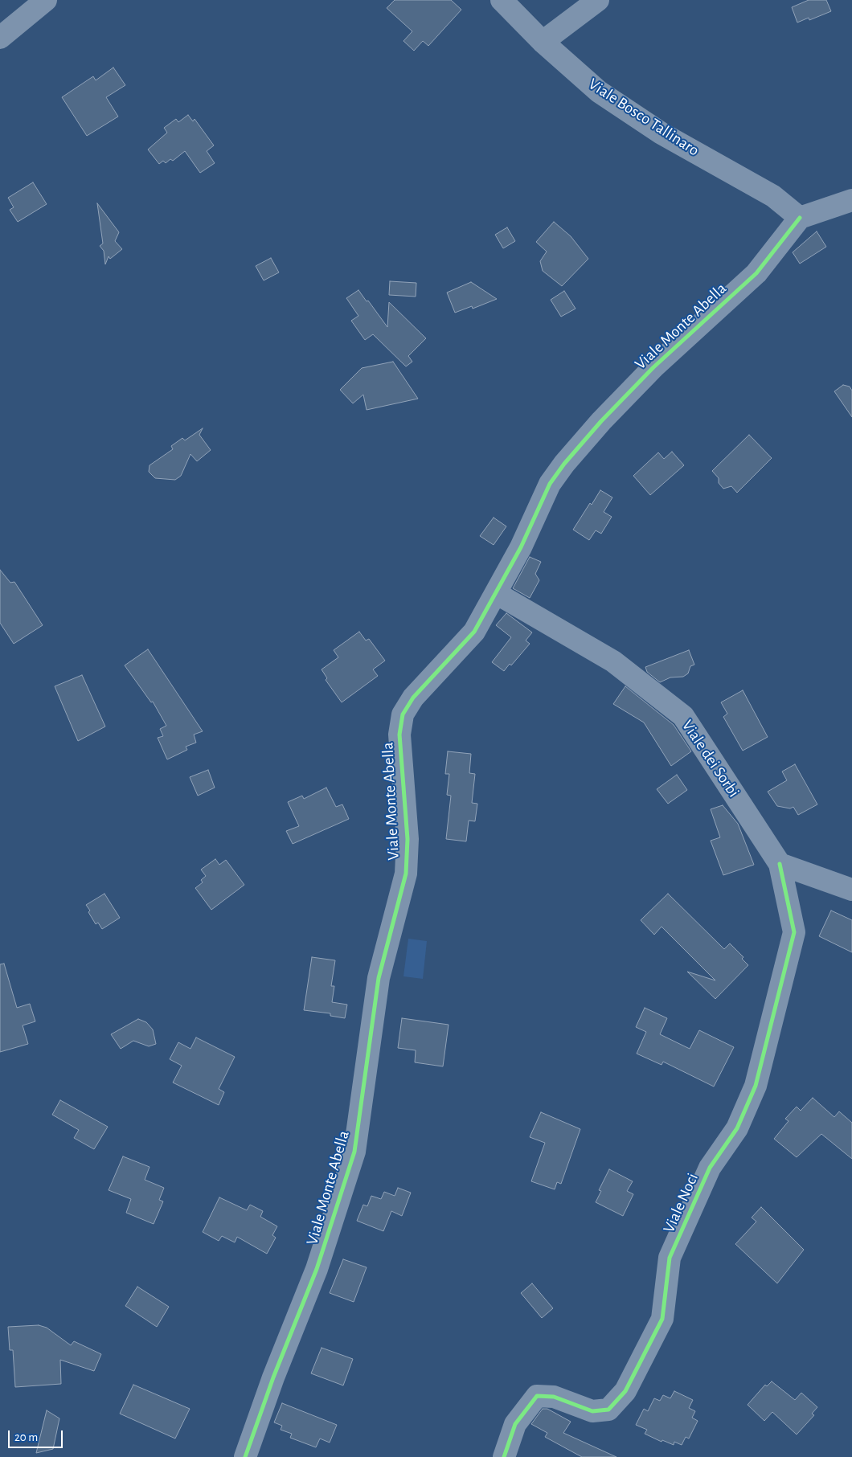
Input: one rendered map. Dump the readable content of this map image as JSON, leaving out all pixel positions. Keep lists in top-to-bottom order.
{
  "streets": {
    "street": [
      "Viale Bosco Tallinaro",
      "Viale Monte Abella",
      "Viale dei Sorbi",
      "Viale Noci"
    ]
  },
  "crossings": [
    ["Viale Bosco Tallinaro", "Viale Monte Abella"],
    ["Viale Monte Abella", "Viale dei Sorbi"],
    ["Viale dei Sorbi", "Viale Noci"]
  ],
  "scale_bar": "20 m"
}
